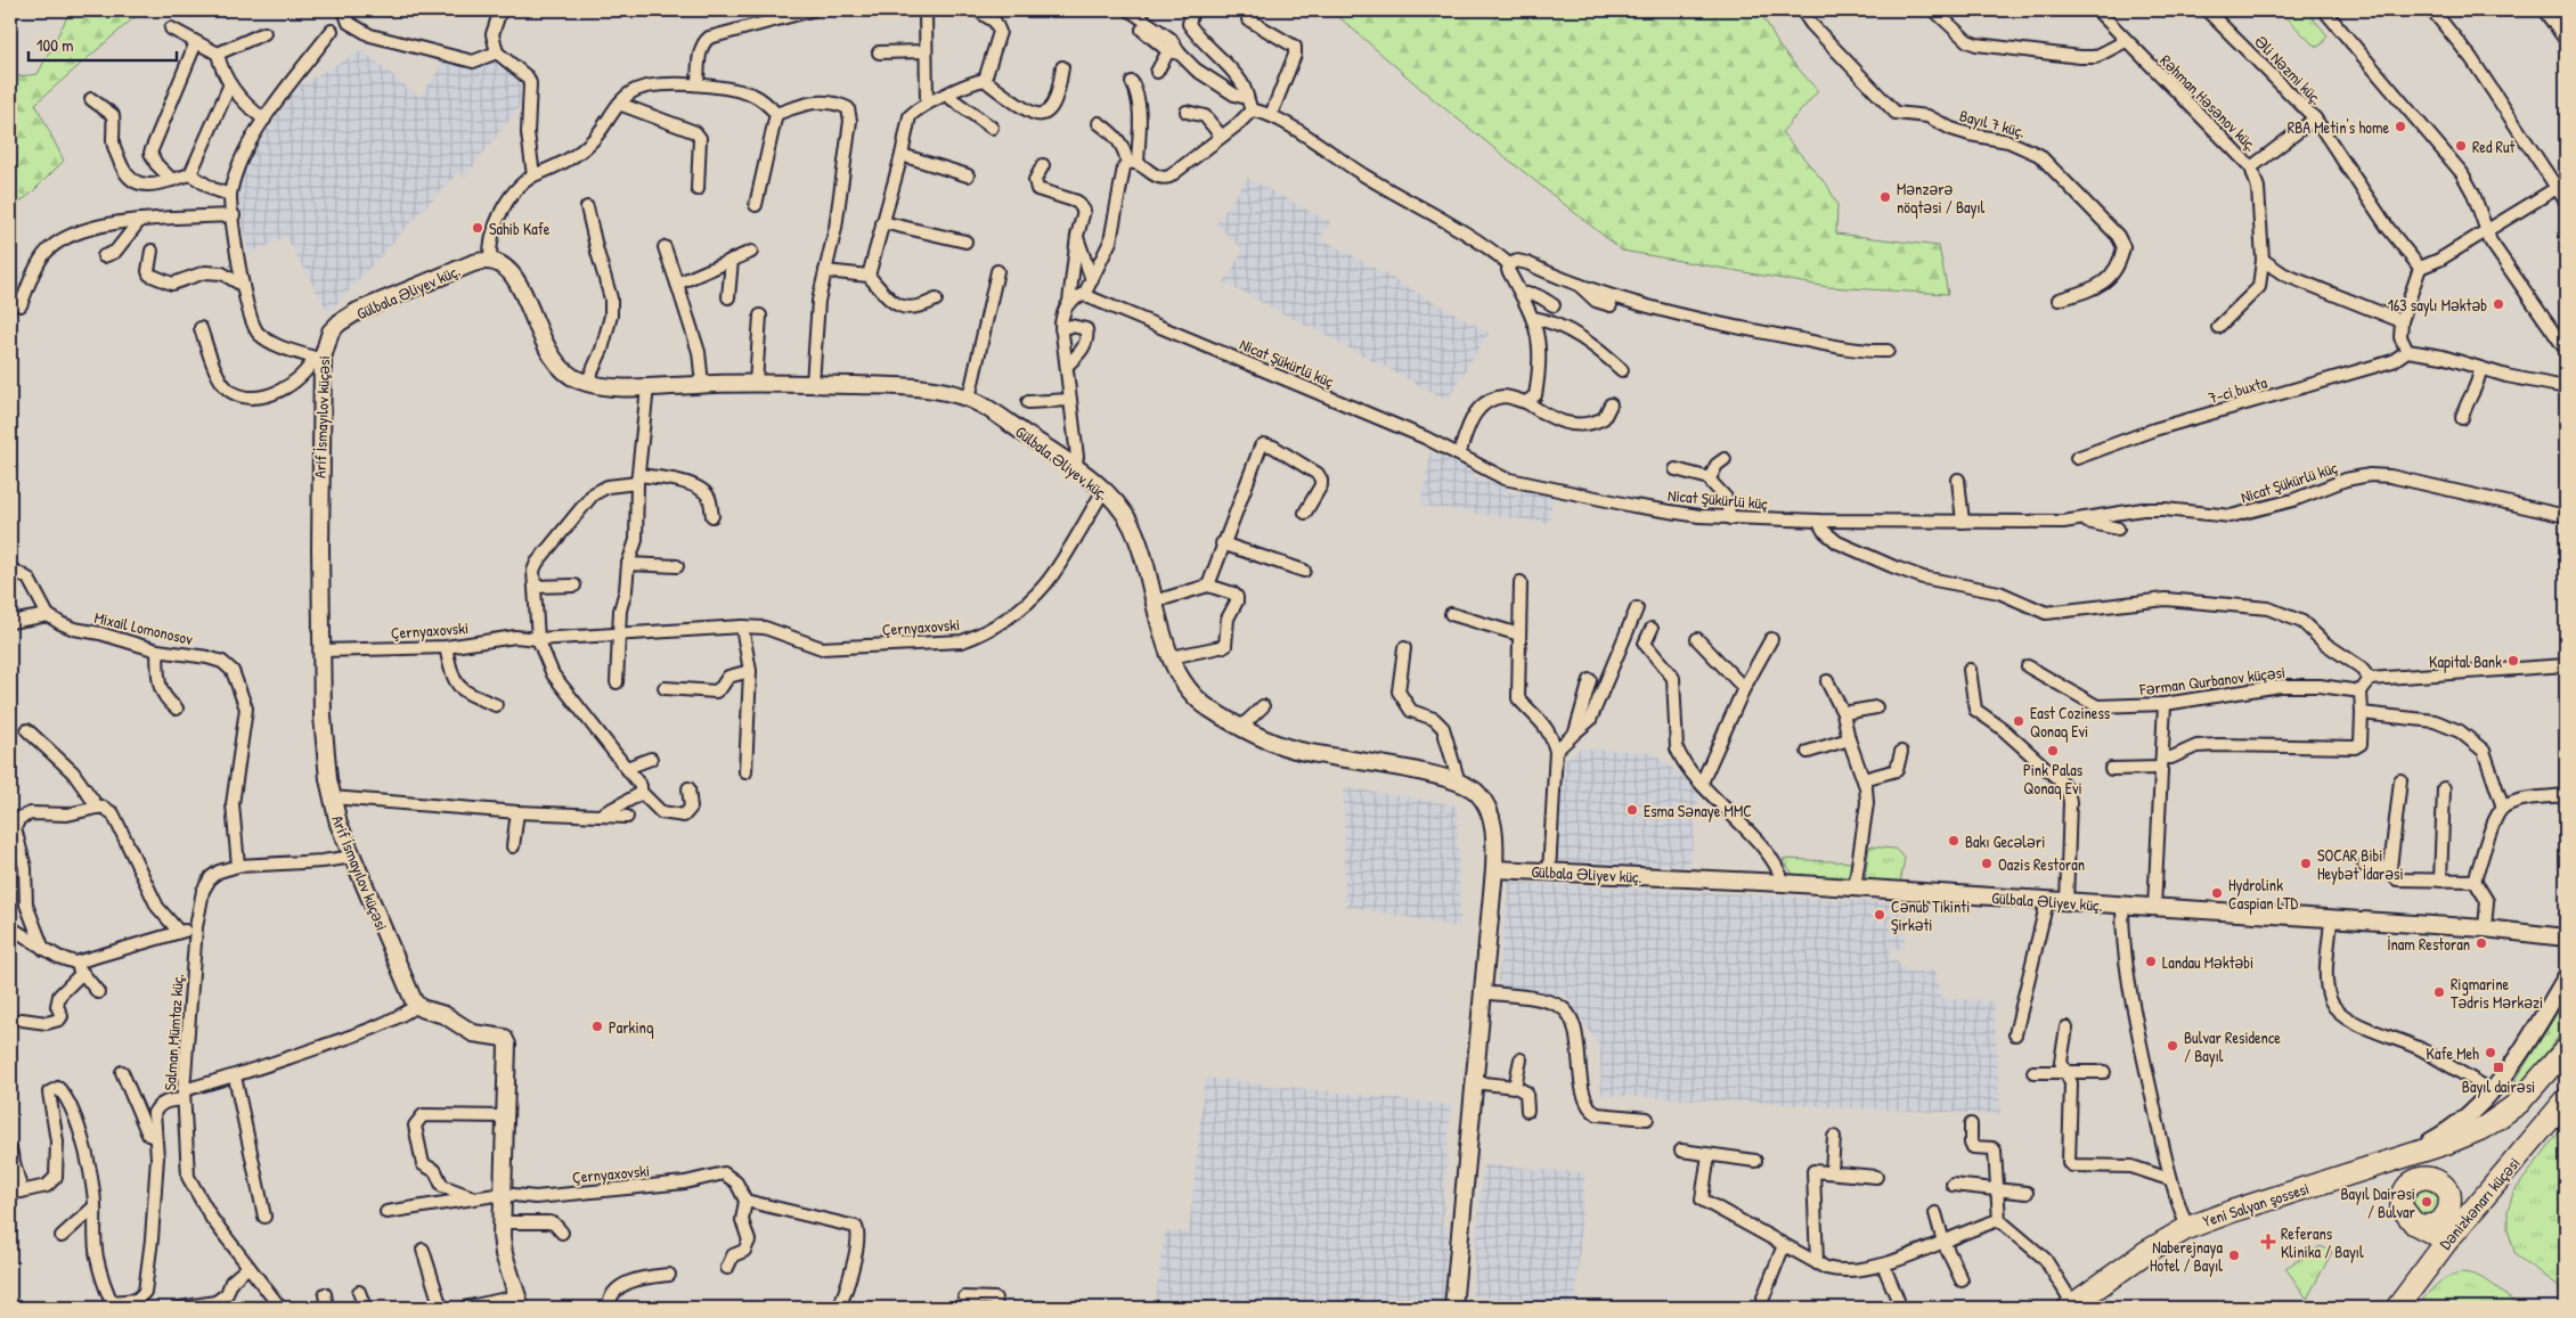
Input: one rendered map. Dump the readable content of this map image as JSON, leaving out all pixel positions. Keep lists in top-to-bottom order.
{
  "streets": {
    "highway": ["Dənizkənarı küçəsi", "Yeni Salyan şossesi"],
    "street": [
      "Əli Nəzmi küç.",
      "Rəhman Həsənov küç.",
      "Bayıl 7 küç.",
      "Gülbala Əliyev küç.",
      "Nicat Şükürlü küç",
      "7-ci buxta",
      "Arif İsmayılov küçəsi",
      "Çernyaxovski",
      "Mixail Lomonosov",
      "Fərman Qurbanov küçəsi",
      "Salman Mümtaz küç."
    ]
  },
  "crossings": [
    ["Gülbala Əliyev küç.", "Arif İsmayılov küçəsi"],
    ["Gülbala Əliyev küç.", "Çernyaxovski"],
    ["Arif İsmayılov küçəsi", "Çernyaxovski"],
    ["Arif İsmayılov küçəsi", "Salman Mümtaz küç."],
    ["Mixail Lomonosov", "Salman Mümtaz küç."]
  ],
  "places": {
    "other": [
      "RBA Metin's home",
      "Red Rut",
      "Mənzərə nöqtəsi / Bayıl",
      "Sahib Kafe",
      "163 saylı Məktəb",
      "Kapital Bank",
      "East Coziness Qonaq Evi",
      "Pink Palas Qonaq Evi",
      "Esma Sənaye MMC",
      "Bakı Gecələri",
      "Oazis Restoran",
      "SOCAR Bibi Heybət İdarəsi",
      "Hydrolink Caspian LTD",
      "Cənub Tikinti Şirkəti",
      "İnam Restoran",
      "Landau Məktəbi",
      "Rigmarine Tədris Mərkəzi",
      "Parkinq",
      "Bulvar Residence / Bayıl",
      "Kafe Meh",
      "Bayıl Dairəsi / Bulvar",
      "Naberejnaya Hotel / Bayıl"
    ],
    "transit": ["Bayıl dairəsi"],
    "health": ["Referans Klinika / Bayıl"]
  },
  "scale_bar": "100 m"
}
